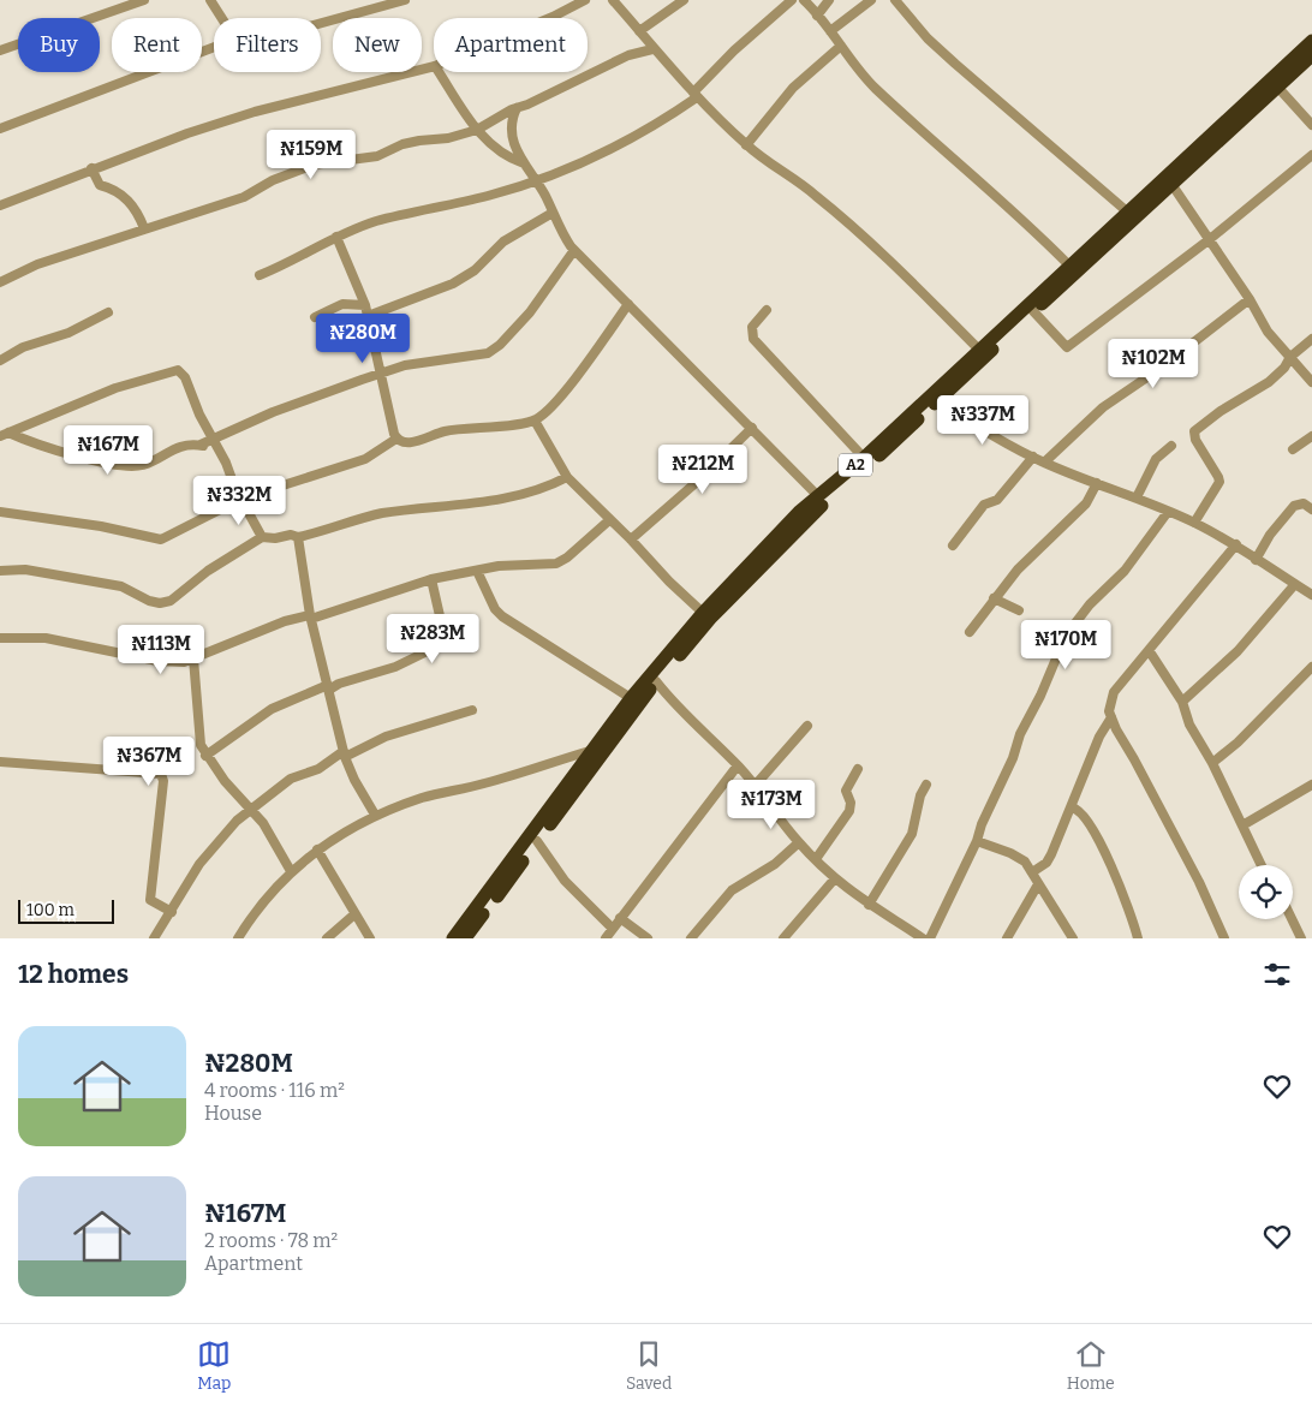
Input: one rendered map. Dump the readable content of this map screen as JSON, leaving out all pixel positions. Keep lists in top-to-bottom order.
{
  "streets": {
    "highway": ["A2"]
  },
  "scale_bar": "100 m",
  "page": {
    "chip": [
      "Buy",
      "Rent",
      "Filters",
      "New",
      "Apartment"
    ],
    "price": [
      "₦159M",
      "₦280M",
      "₦102M",
      "₦337M",
      "₦167M",
      "₦212M",
      "₦332M",
      "₦283M",
      "₦170M",
      "₦113M",
      "₦367M",
      "₦173M"
    ],
    "scale": "100 m",
    "heading": "12 homes",
    "list": [
      {
        "name": "₦280M",
        "note": "4 rooms · 116 m² · House"
      },
      {
        "name": "₦167M",
        "note": "2 rooms · 78 m² · Apartment"
      }
    ],
    "tabs": ["Map", "Saved", "Home"]
  }
}
